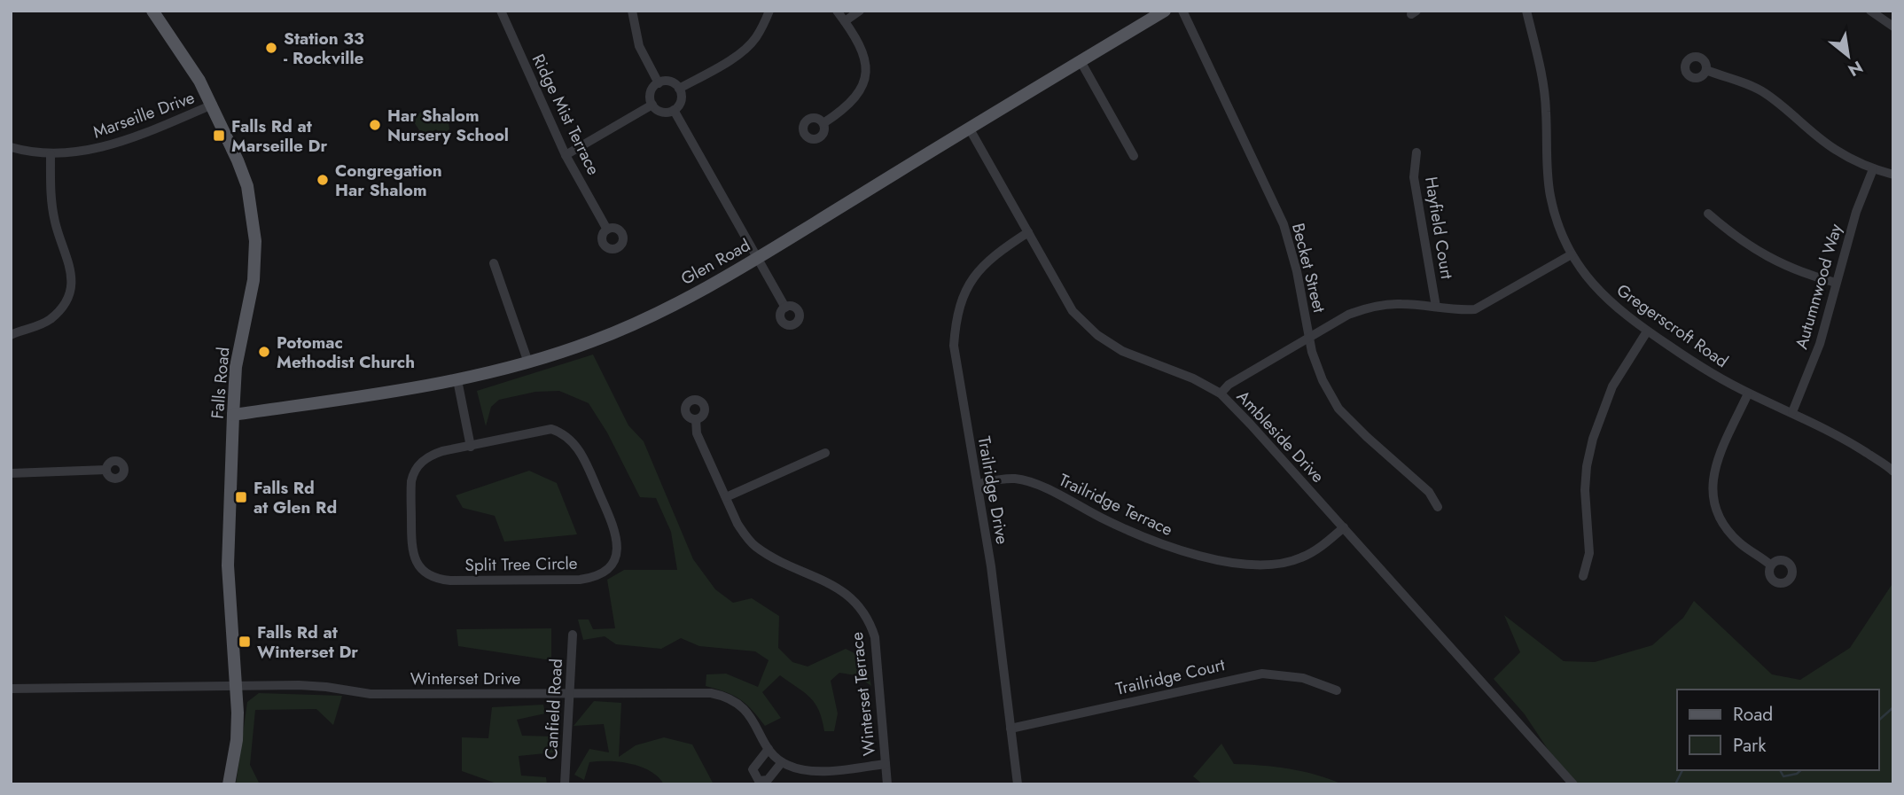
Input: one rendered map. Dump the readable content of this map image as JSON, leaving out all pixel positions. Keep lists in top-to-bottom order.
{
  "streets": {
    "main road": ["Glen Road", "Falls Road"],
    "street": [
      "Marseille Drive",
      "Ridge Mist Terrace",
      "Hayfield Court",
      "Becket Street",
      "Autumnwood Way",
      "Gregerscroft Road",
      "Ambleside Drive",
      "Trailridge Drive",
      "Trailridge Terrace",
      "Split Tree Circle",
      "Trailridge Court",
      "Winterset Drive",
      "Winterset Terrace",
      "Canfield Road"
    ]
  },
  "crossings": [
    ["Marseille Drive", "Falls Road"],
    ["Glen Road", "Falls Road"],
    ["Glen Road", "Ambleside Drive"],
    ["Autumnwood Way", "Gregerscroft Road"],
    ["Falls Road", "Winterset Drive"],
    ["Ambleside Drive", "Trailridge Drive"],
    ["Ambleside Drive", "Trailridge Terrace"],
    ["Trailridge Drive", "Trailridge Terrace"],
    ["Trailridge Drive", "Trailridge Court"],
    ["Winterset Drive", "Canfield Road"]
  ],
  "places": {
    "other": [
      "Station 33 - Rockville",
      "Har Shalom Nursery School",
      "Congregation Har Shalom",
      "Potomac Methodist Church"
    ],
    "transit": ["Falls Rd at Marseille Dr", "Falls Rd at Glen Rd", "Falls Rd at Winterset Dr"]
  },
  "legend": ["Road", "Park"],
  "north": "bottom right"
}
